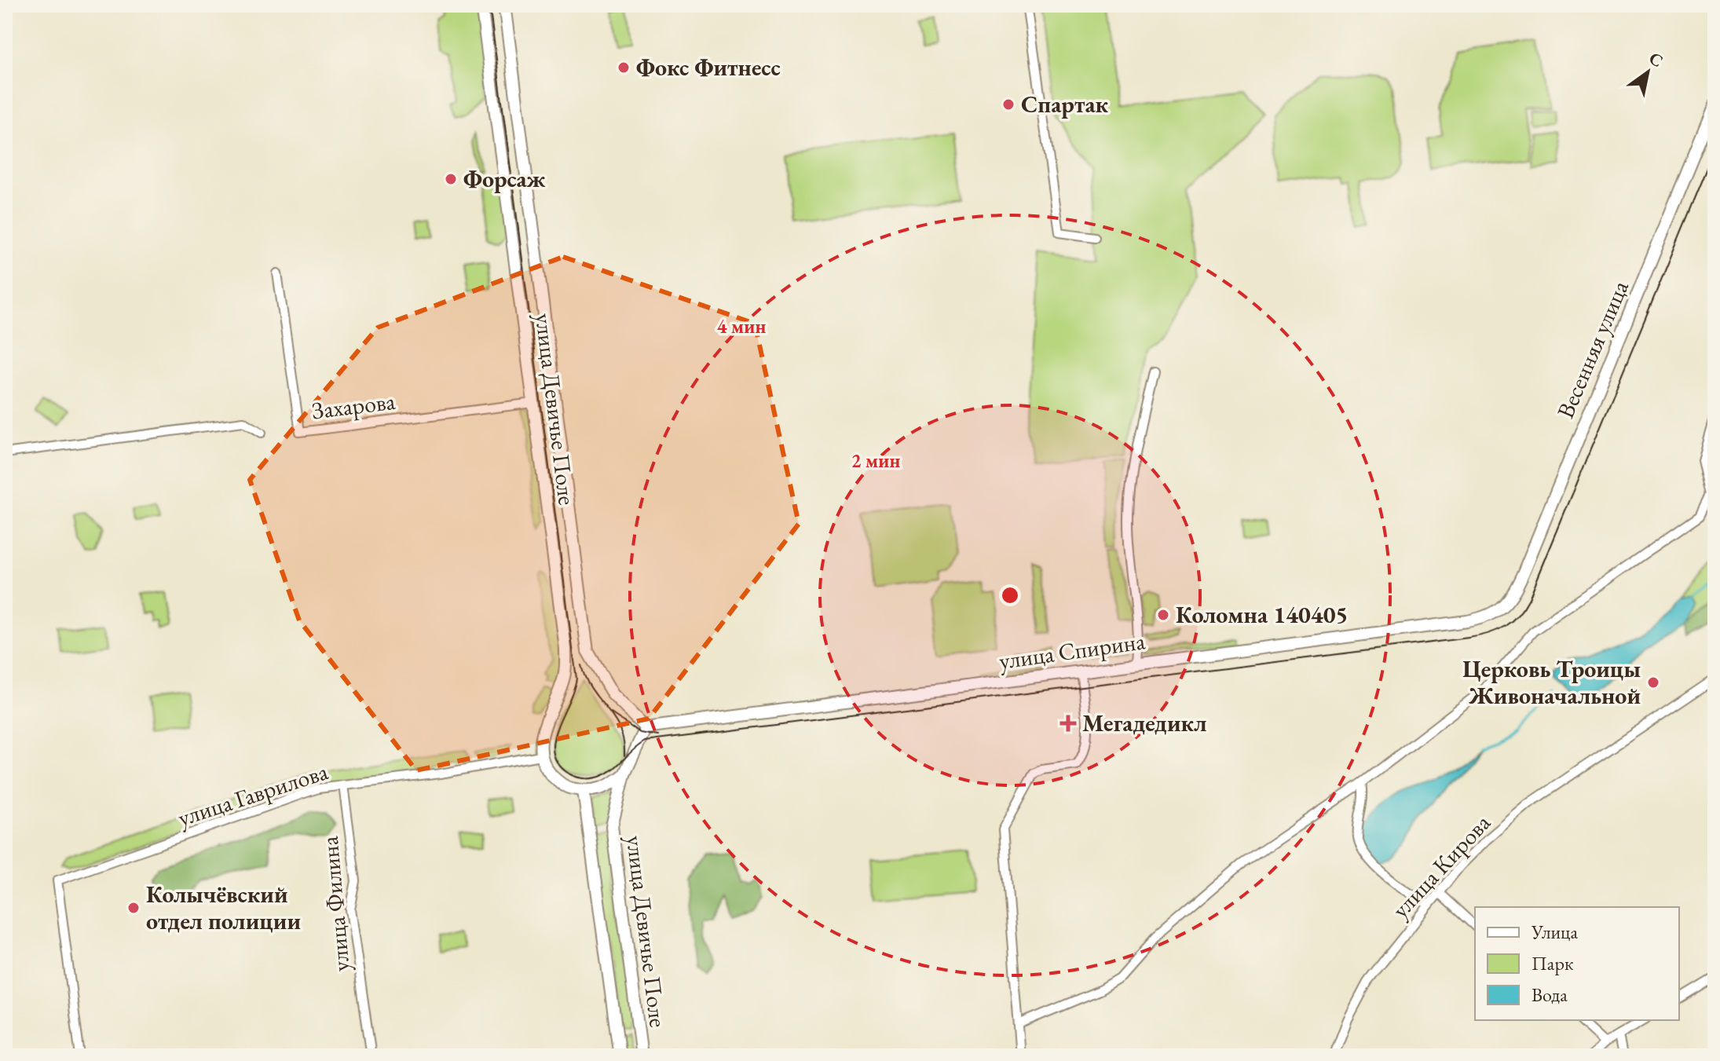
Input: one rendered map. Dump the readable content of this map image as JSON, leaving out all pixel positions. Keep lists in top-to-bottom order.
{
  "streets": {
    "main road": ["Весенняя улица", "улица Девичье Поле", "улица Спирина"],
    "street": [
      "Захарова",
      "улица Гаврилова",
      "улица Кирова",
      "улица Филина"
    ]
  },
  "crossings": [
    ["Весенняя улица", "улица Спирина"],
    ["Захарова", "улица Девичье Поле"],
    ["улица Девичье Поле", "улица Спирина"],
    ["улица Девичье Поле", "улица Гаврилова"],
    ["улица Гаврилова", "улица Филина"]
  ],
  "places": {
    "other": [
      "Фокс Фитнесс",
      "Спартак",
      "Форсаж",
      "Коломна 140405",
      "Церковь Троицы Живоначальной",
      "Колычёвский отдел полиции"
    ],
    "health": ["Мегадедикл"]
  },
  "legend": ["Улица", "Парк", "Вода"],
  "north": "top right",
  "rings": ["4 мин", "2 мин"]
}
